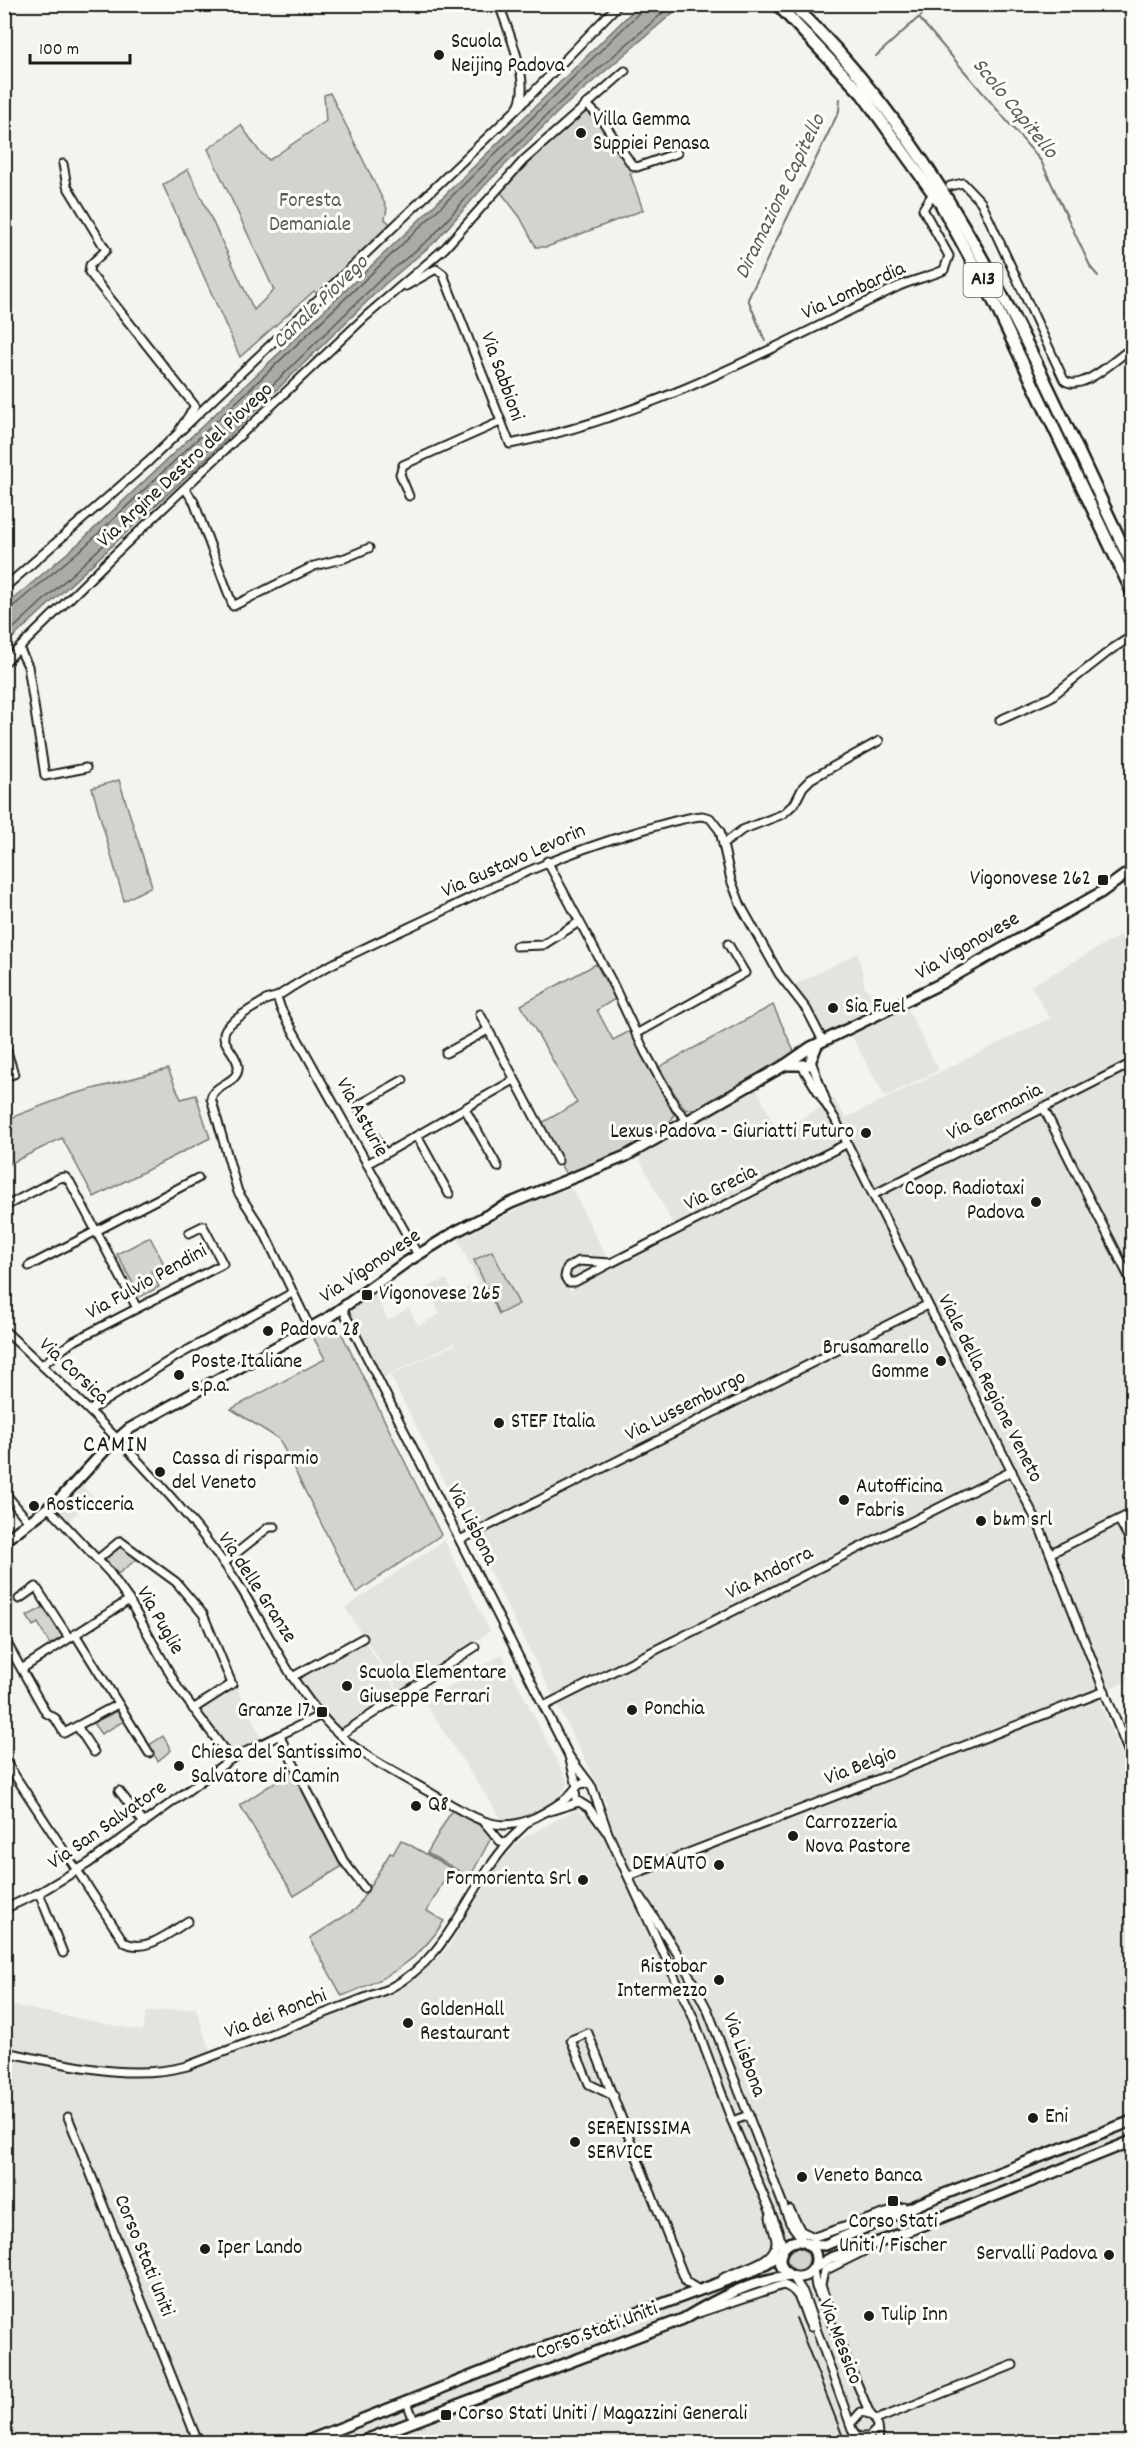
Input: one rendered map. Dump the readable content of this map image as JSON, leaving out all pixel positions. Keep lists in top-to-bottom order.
{
  "streets": {
    "highway": ["A13"],
    "main road": ["Via Vigonovese", "Corso Stati Uniti"],
    "street": [
      "Via Lombardia",
      "Via Sabbioni",
      "Via Argine Destro del Piovego",
      "Via Gustavo Levorin",
      "Via Germania",
      "Via Asturie",
      "Via Grecia",
      "Via Fulvio Pendini",
      "Via Corsica",
      "Viale della Regione Veneto",
      "Via Lussemburgo",
      "Via Lisbona",
      "Via Andorra",
      "Via delle Granze",
      "Via Puglie",
      "Via Belgio",
      "Via San Salvatore",
      "Via dei Ronchi",
      "Via Messico"
    ]
  },
  "crossings": [
    ["Via Lombardia", "Via Sabbioni"],
    ["Via Sabbioni", "Via Argine Destro del Piovego"],
    ["Via Gustavo Levorin", "Via Vigonovese"],
    ["Via Gustavo Levorin", "Via Asturie"],
    ["Via Vigonovese", "Via Asturie"],
    ["Via Vigonovese", "Via Corsica"],
    ["Via Vigonovese", "Viale della Regione Veneto"],
    ["Via Vigonovese", "Via Lisbona"],
    ["Via Vigonovese", "Via delle Granze"],
    ["Via Vigonovese", "Via Puglie"],
    ["Via Germania", "Viale della Regione Veneto"],
    ["Via Grecia", "Viale della Regione Veneto"],
    ["Via Fulvio Pendini", "Via Corsica"],
    ["Via Corsica", "Via delle Granze"],
    ["Viale della Regione Veneto", "Via Lussemburgo"],
    ["Viale della Regione Veneto", "Via Andorra"],
    ["Viale della Regione Veneto", "Via Belgio"],
    ["Via Lussemburgo", "Via Lisbona"],
    ["Via Lisbona", "Via Andorra"],
    ["Via Lisbona", "Via delle Granze"],
    ["Via Lisbona", "Via Belgio"],
    ["Via Lisbona", "Corso Stati Uniti"],
    ["Via Lisbona", "Via Messico"],
    ["Via delle Granze", "Via San Salvatore"],
    ["Via delle Granze", "Via dei Ronchi"],
    ["Via Puglie", "Via San Salvatore"],
    ["Corso Stati Uniti", "Via Messico"]
  ],
  "districts": ["CAMIN"],
  "water": ["Scolo Capitello", "Diramazione Capitello", "Canale Piovego"],
  "parks": ["Foresta Demaniale"],
  "places": {
    "other": [
      "Scuola Neijing Padova",
      "Villa Gemma Suppiei Penasa",
      "Sia Fuel",
      "Lexus Padova - Giuriatti Futuro",
      "Coop. Radiotaxi Padova",
      "Padova 28",
      "Brusamarello Gomme",
      "Poste Italiane s.p.a.",
      "STEF Italia",
      "Cassa di risparmio del Veneto",
      "Autofficina Fabris",
      "Rosticceria",
      "b&m srl",
      "Scuola Elementare Giuseppe Ferrari",
      "Ponchia",
      "Chiesa del Santissimo Salvatore di Camin",
      "Q8",
      "Carrozzeria Nova Pastore",
      "DEMAUTO",
      "Formorienta Srl",
      "Ristobar Intermezzo",
      "GoldenHall Restaurant",
      "Eni",
      "SERENISSIMA SERVICE",
      "Veneto Banca",
      "Iper Lando",
      "Servalli Padova",
      "Tulip Inn"
    ],
    "transit": [
      "Vigonovese 262",
      "Vigonovese 265",
      "Granze 17",
      "Corso Stati Uniti / Fischer",
      "Corso Stati Uniti / Magazzini Generali"
    ]
  },
  "scale_bar": "100 m"
}
